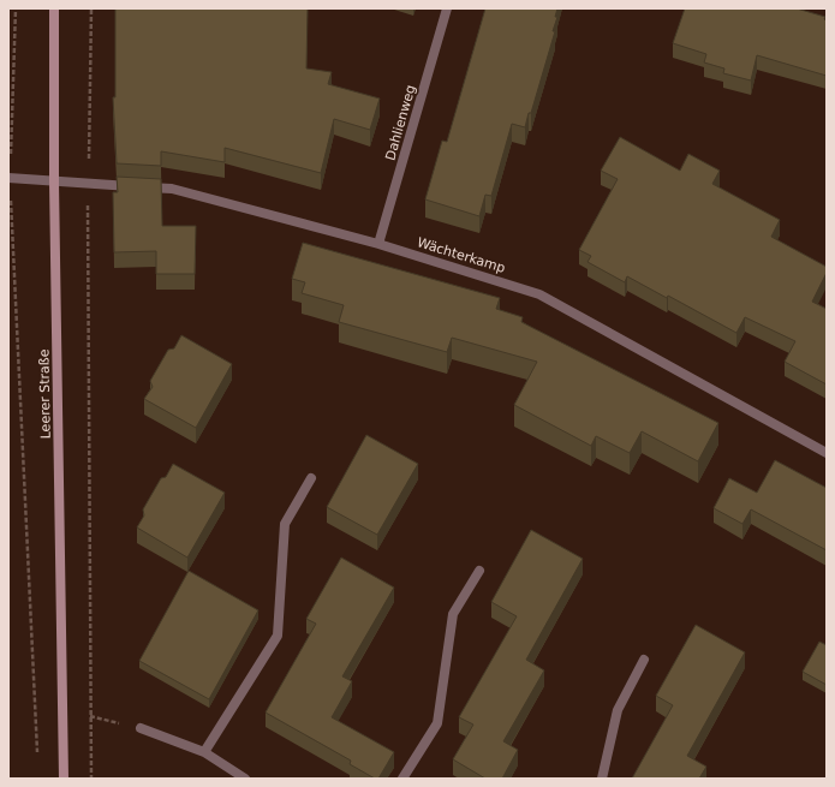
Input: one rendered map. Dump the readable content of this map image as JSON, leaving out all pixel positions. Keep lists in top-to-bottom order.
{
  "streets": {
    "street": ["Dahlienweg", "Wächterkamp", "Leerer Straße"]
  },
  "crossings": [
    ["Dahlienweg", "Wächterkamp"],
    ["Wächterkamp", "Leerer Straße"]
  ]
}
